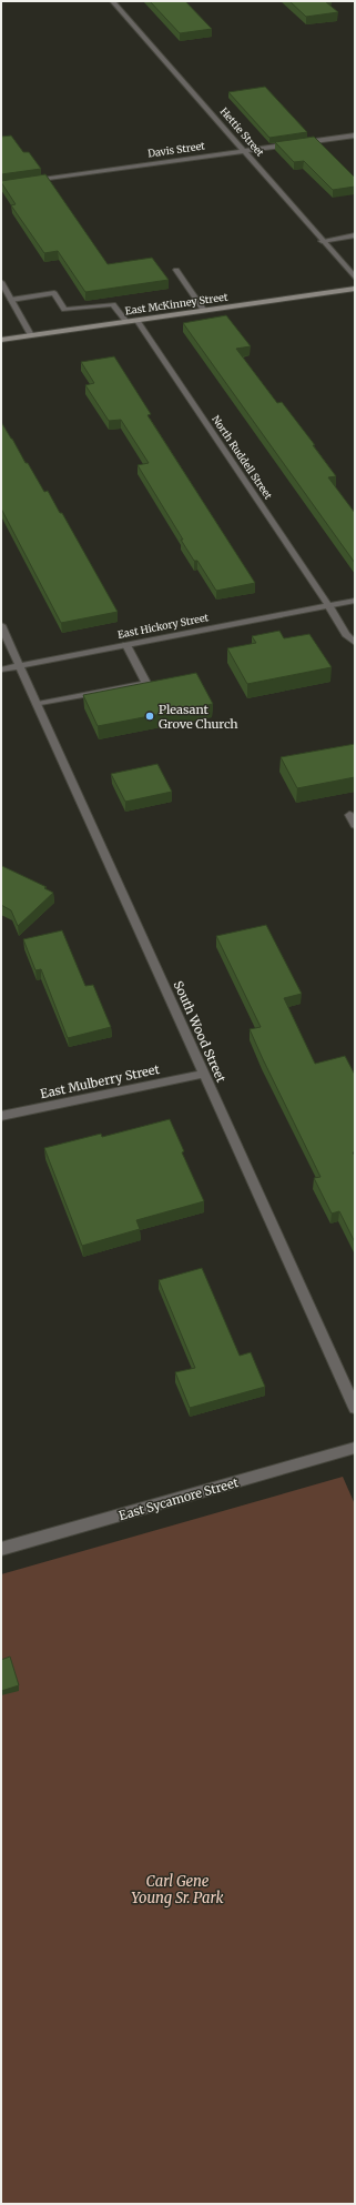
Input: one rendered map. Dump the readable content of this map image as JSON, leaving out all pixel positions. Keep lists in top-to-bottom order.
{
  "streets": {
    "main road": ["East McKinney Street"],
    "street": [
      "Hettie Street",
      "Davis Street",
      "North Ruddell Street",
      "East Hickory Street",
      "South Wood Street",
      "East Mulberry Street",
      "East Sycamore Street"
    ]
  },
  "crossings": [
    ["Hettie Street", "Davis Street"],
    ["East McKinney Street", "North Ruddell Street"],
    ["North Ruddell Street", "East Hickory Street"],
    ["East Hickory Street", "South Wood Street"],
    ["South Wood Street", "East Mulberry Street"]
  ],
  "parks": ["Carl Gene Young Sr. Park"],
  "places": ["Pleasant Grove Church"]
}
